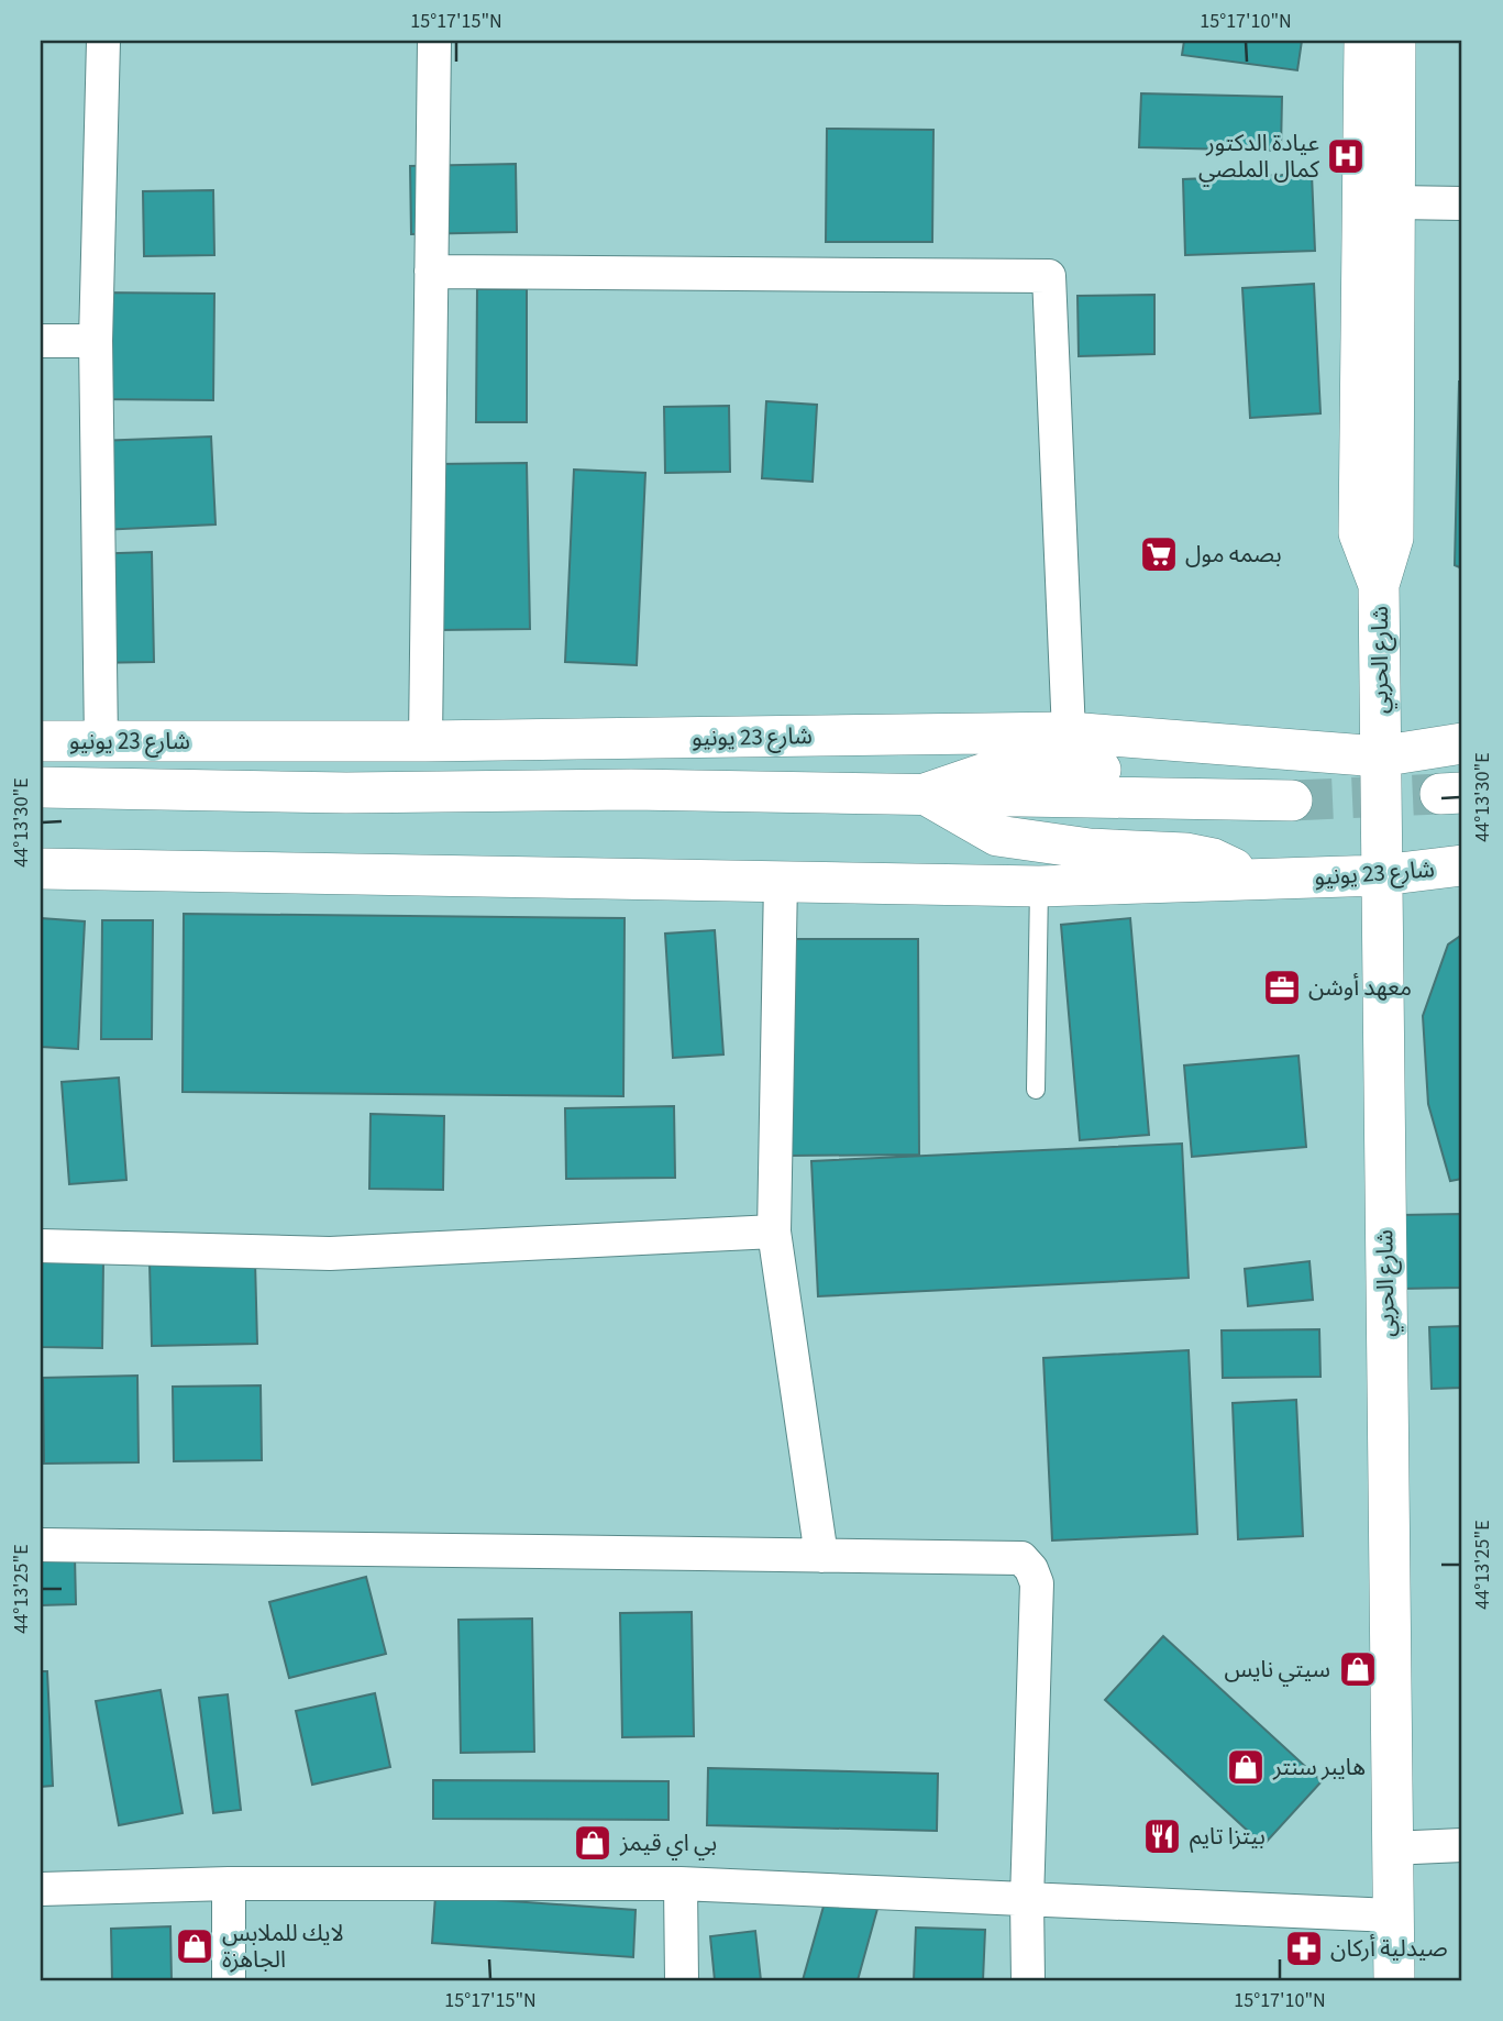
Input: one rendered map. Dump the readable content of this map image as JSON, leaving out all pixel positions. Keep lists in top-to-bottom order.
{
  "streets": {
    "street": ["شارع الحربي", "شارع 23 يونيو"]
  },
  "crossings": [
    ["شارع الحربي", "شارع 23 يونيو"]
  ],
  "places": {
    "hospital": ["عيادة الدكتور كمال الملصي"],
    "supermarket": ["بصمه مول"],
    "office": ["معهد أوشن"],
    "shop": [
      "سيتي نايس",
      "هايبر سنتر",
      "بي اي قيمز",
      "لايك للملابس الجاهزة"
    ],
    "restaurant": ["بيتزا تايم"],
    "pharmacy": ["صيدلية أركان"]
  },
  "coordinates": [
    "15°17'15\"N",
    "15°17'10\"N",
    "44°13'30\"E",
    "44°13'25\"E"
  ]
}
